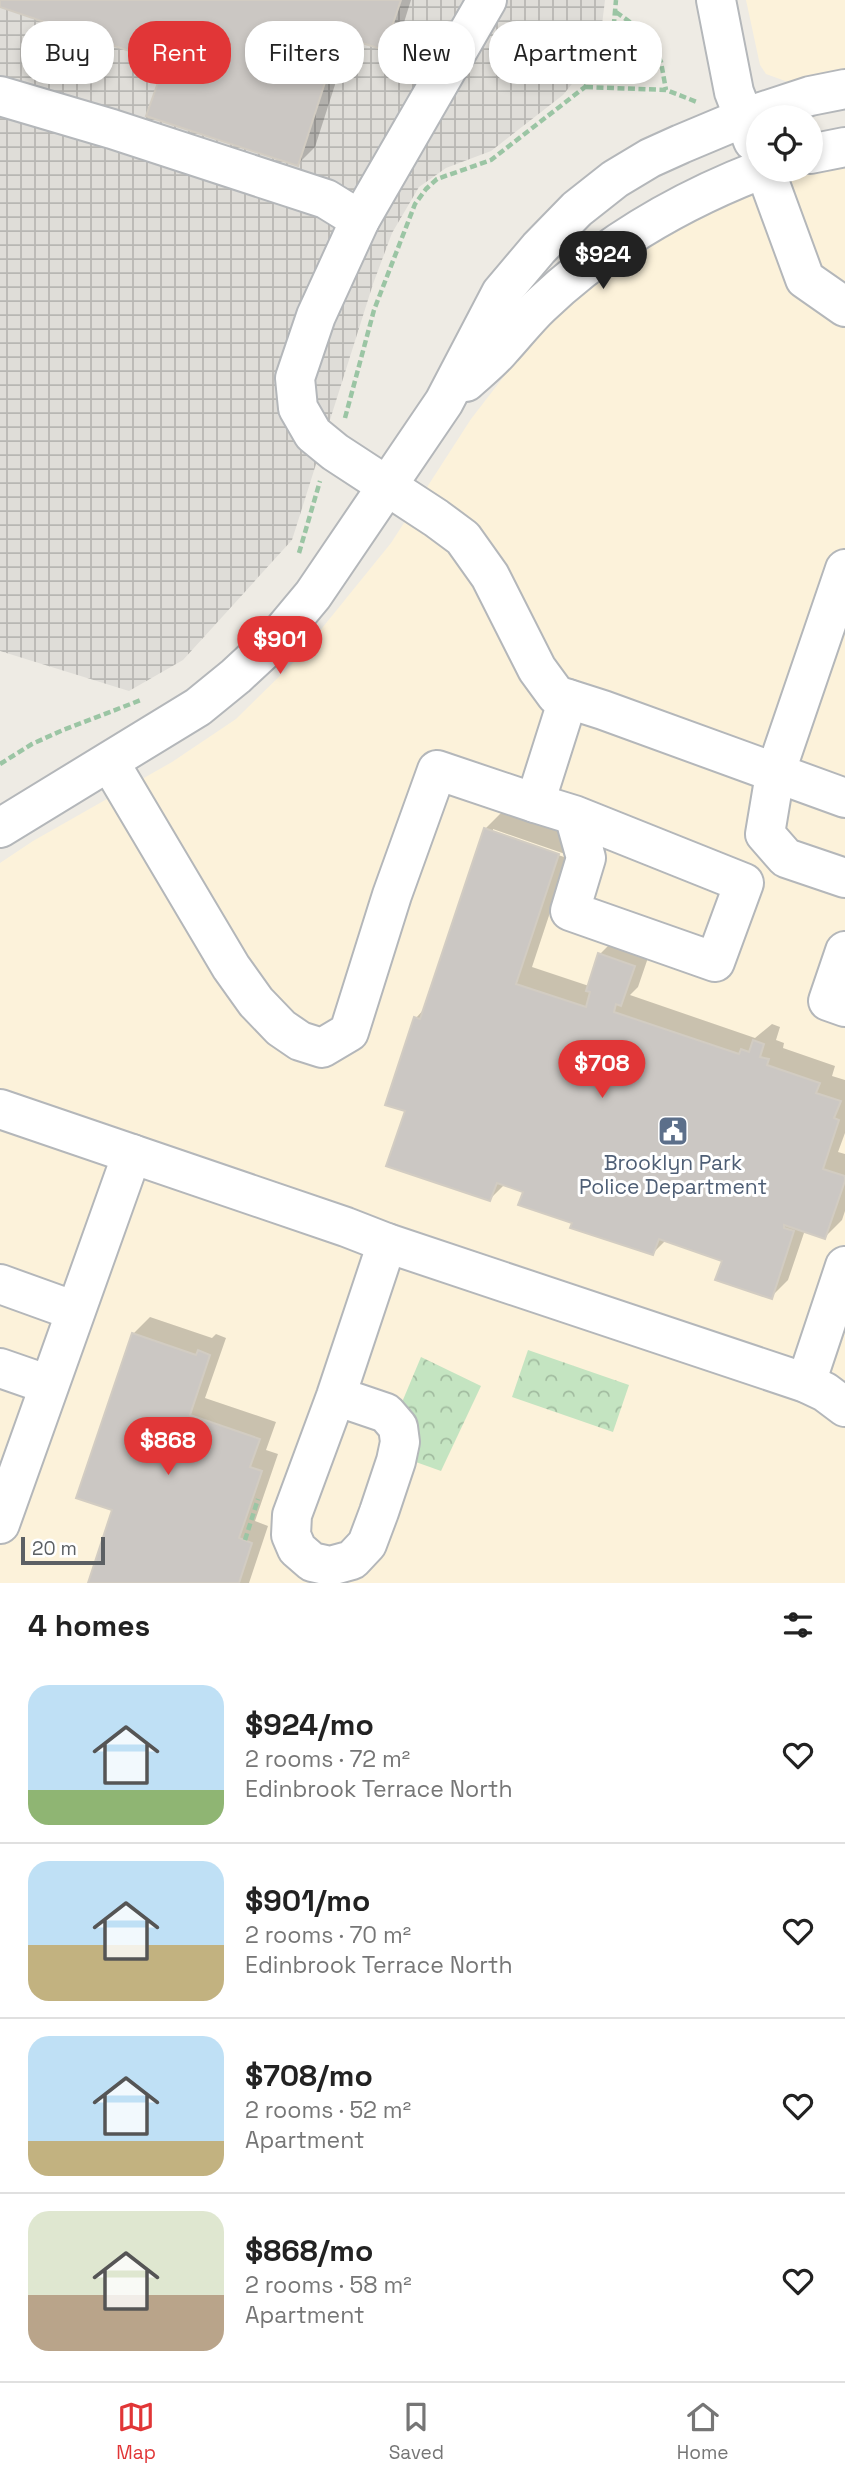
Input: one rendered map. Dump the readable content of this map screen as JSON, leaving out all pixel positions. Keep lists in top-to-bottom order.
{
  "places": {
    "public building": ["Brooklyn Park Police Department"]
  },
  "scale_bar": "20 m",
  "page": {
    "chip": [
      "Buy",
      "Rent",
      "Filters",
      "New",
      "Apartment"
    ],
    "price": [
      "$924",
      "$901",
      "$708",
      "$868"
    ],
    "scale": "20 m",
    "heading": "4 homes",
    "list": [
      {
        "name": "$924/mo",
        "note": "2 rooms · 72 m² · Edinbrook Terrace North"
      },
      {
        "name": "$901/mo",
        "note": "2 rooms · 70 m² · Edinbrook Terrace North"
      },
      {
        "name": "$708/mo",
        "note": "2 rooms · 52 m² · Apartment"
      },
      {
        "name": "$868/mo",
        "note": "2 rooms · 58 m² · Apartment"
      }
    ],
    "tabs": ["Map", "Saved", "Home"]
  }
}
